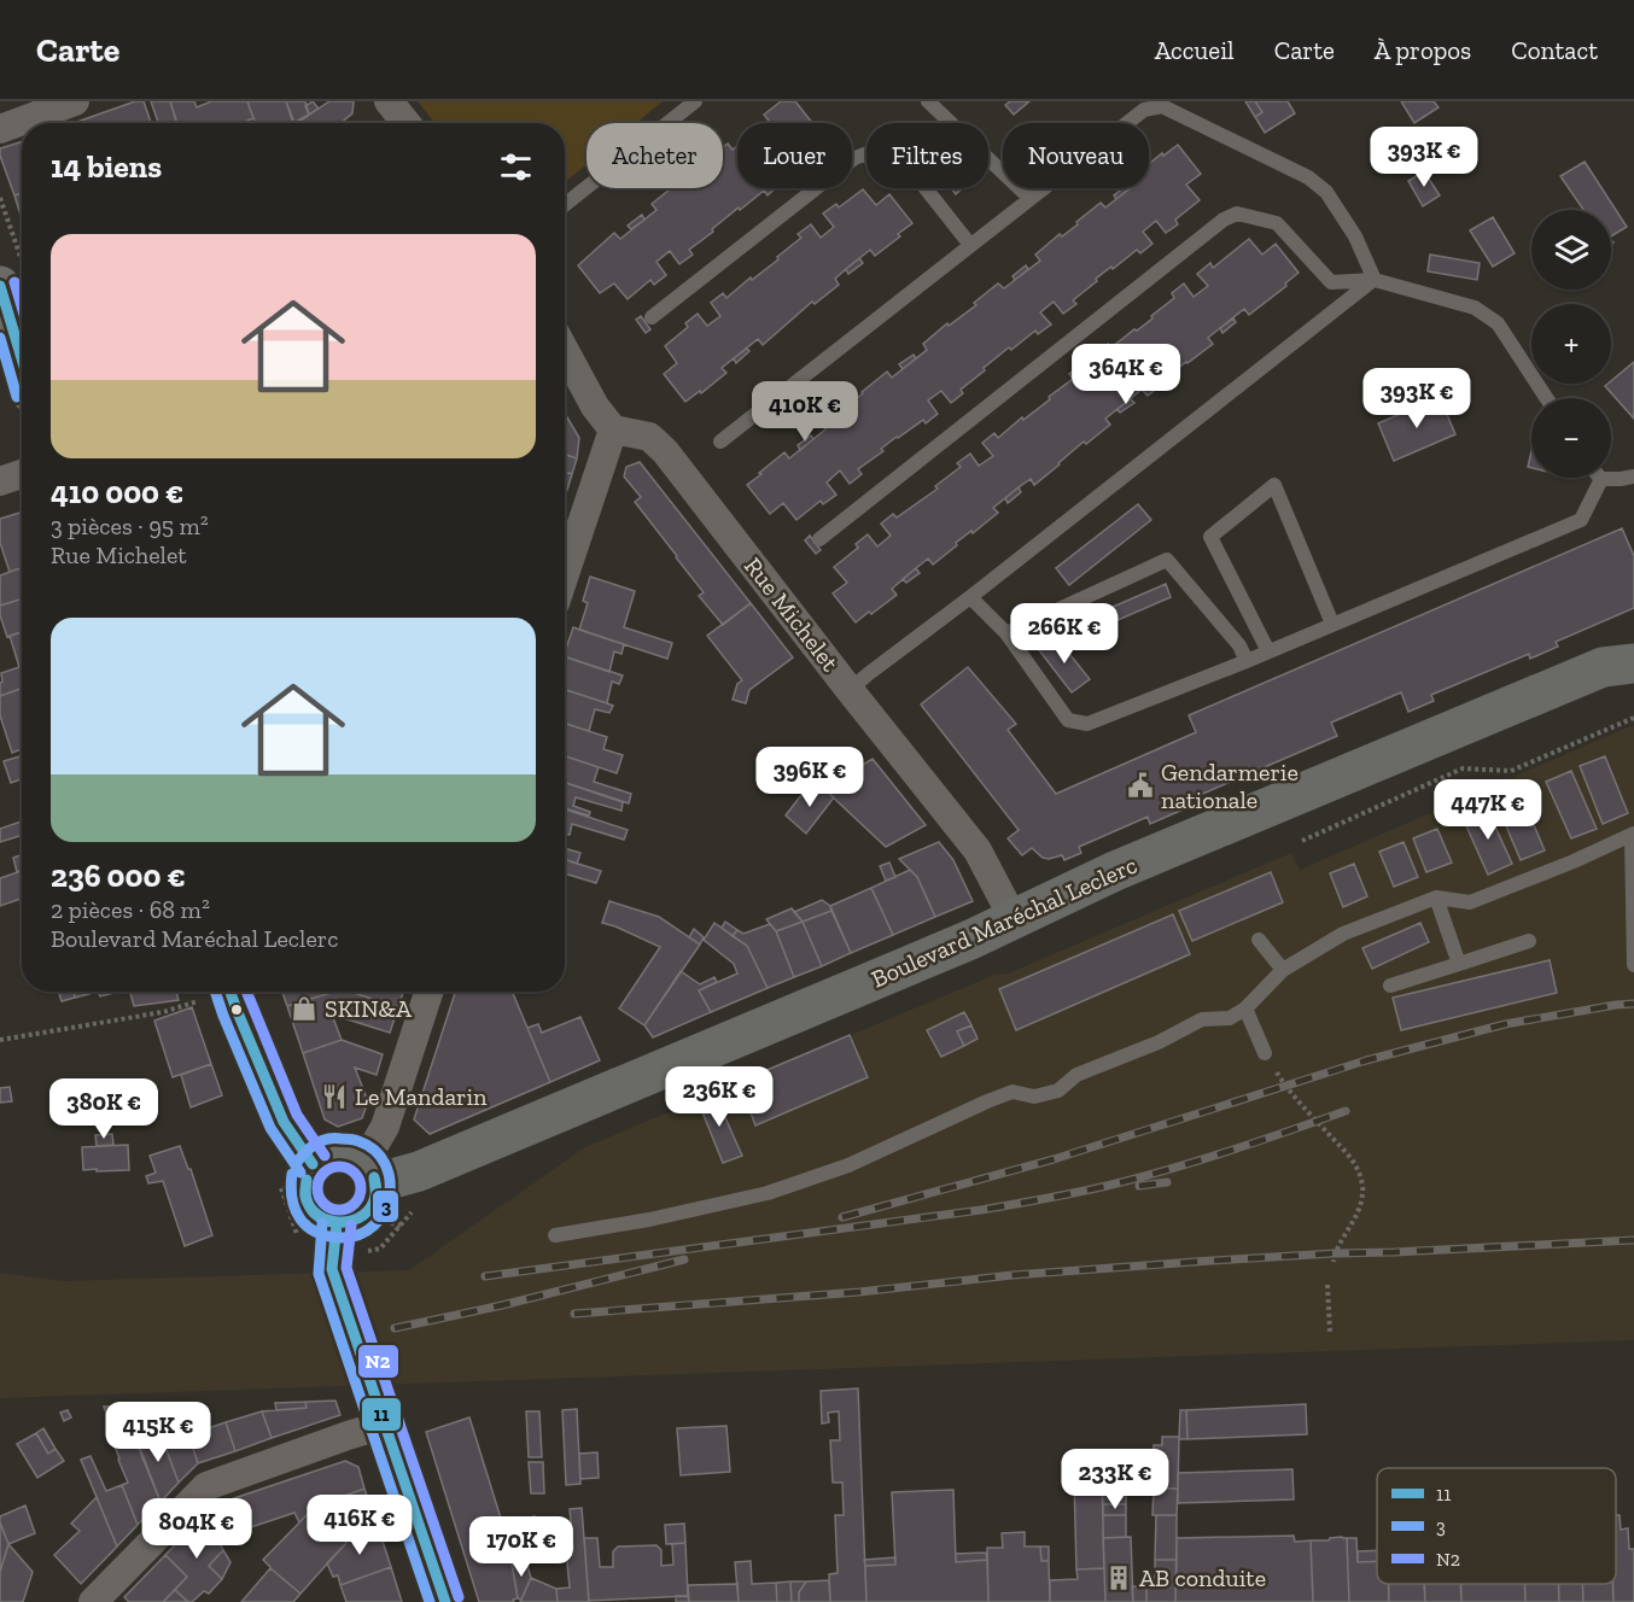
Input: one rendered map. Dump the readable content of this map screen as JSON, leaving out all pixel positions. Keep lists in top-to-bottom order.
{
  "streets": {
    "street": ["Rue Michelet", "Boulevard Maréchal Leclerc"]
  },
  "crossings": [
    ["Rue Michelet", "Boulevard Maréchal Leclerc"]
  ],
  "places": {
    "public building": ["Gendarmerie nationale"],
    "shop": ["SKIN&A"],
    "restaurant": ["Le Mandarin"],
    "building": ["AB conduite"]
  },
  "lines": ["transit line N2", "transit line 11", "transit line 3"],
  "legend": ["11", "3", "N2"],
  "page": {
    "header": "Carte",
    "nav": [
      "Accueil",
      "Carte",
      "À propos",
      "Contact"
    ],
    "chip": [
      "Acheter",
      "Louer",
      "Filtres",
      "Nouveau"
    ],
    "heading": "14 biens",
    "price": [
      "393K €",
      "364K €",
      "393K €",
      "410K €",
      "266K €",
      "396K €",
      "447K €",
      "236K €",
      "380K €",
      "415K €",
      "233K €",
      "416K €",
      "804K €",
      "170K €"
    ],
    "map_buttons": ["+", "−"],
    "list": [
      {
        "name": "410 000 €",
        "note": "3 pièces · 95 m² · Rue Michelet"
      },
      {
        "name": "236 000 €",
        "note": "2 pièces · 68 m² · Boulevard Maréchal Leclerc"
      }
    ]
  }
}
